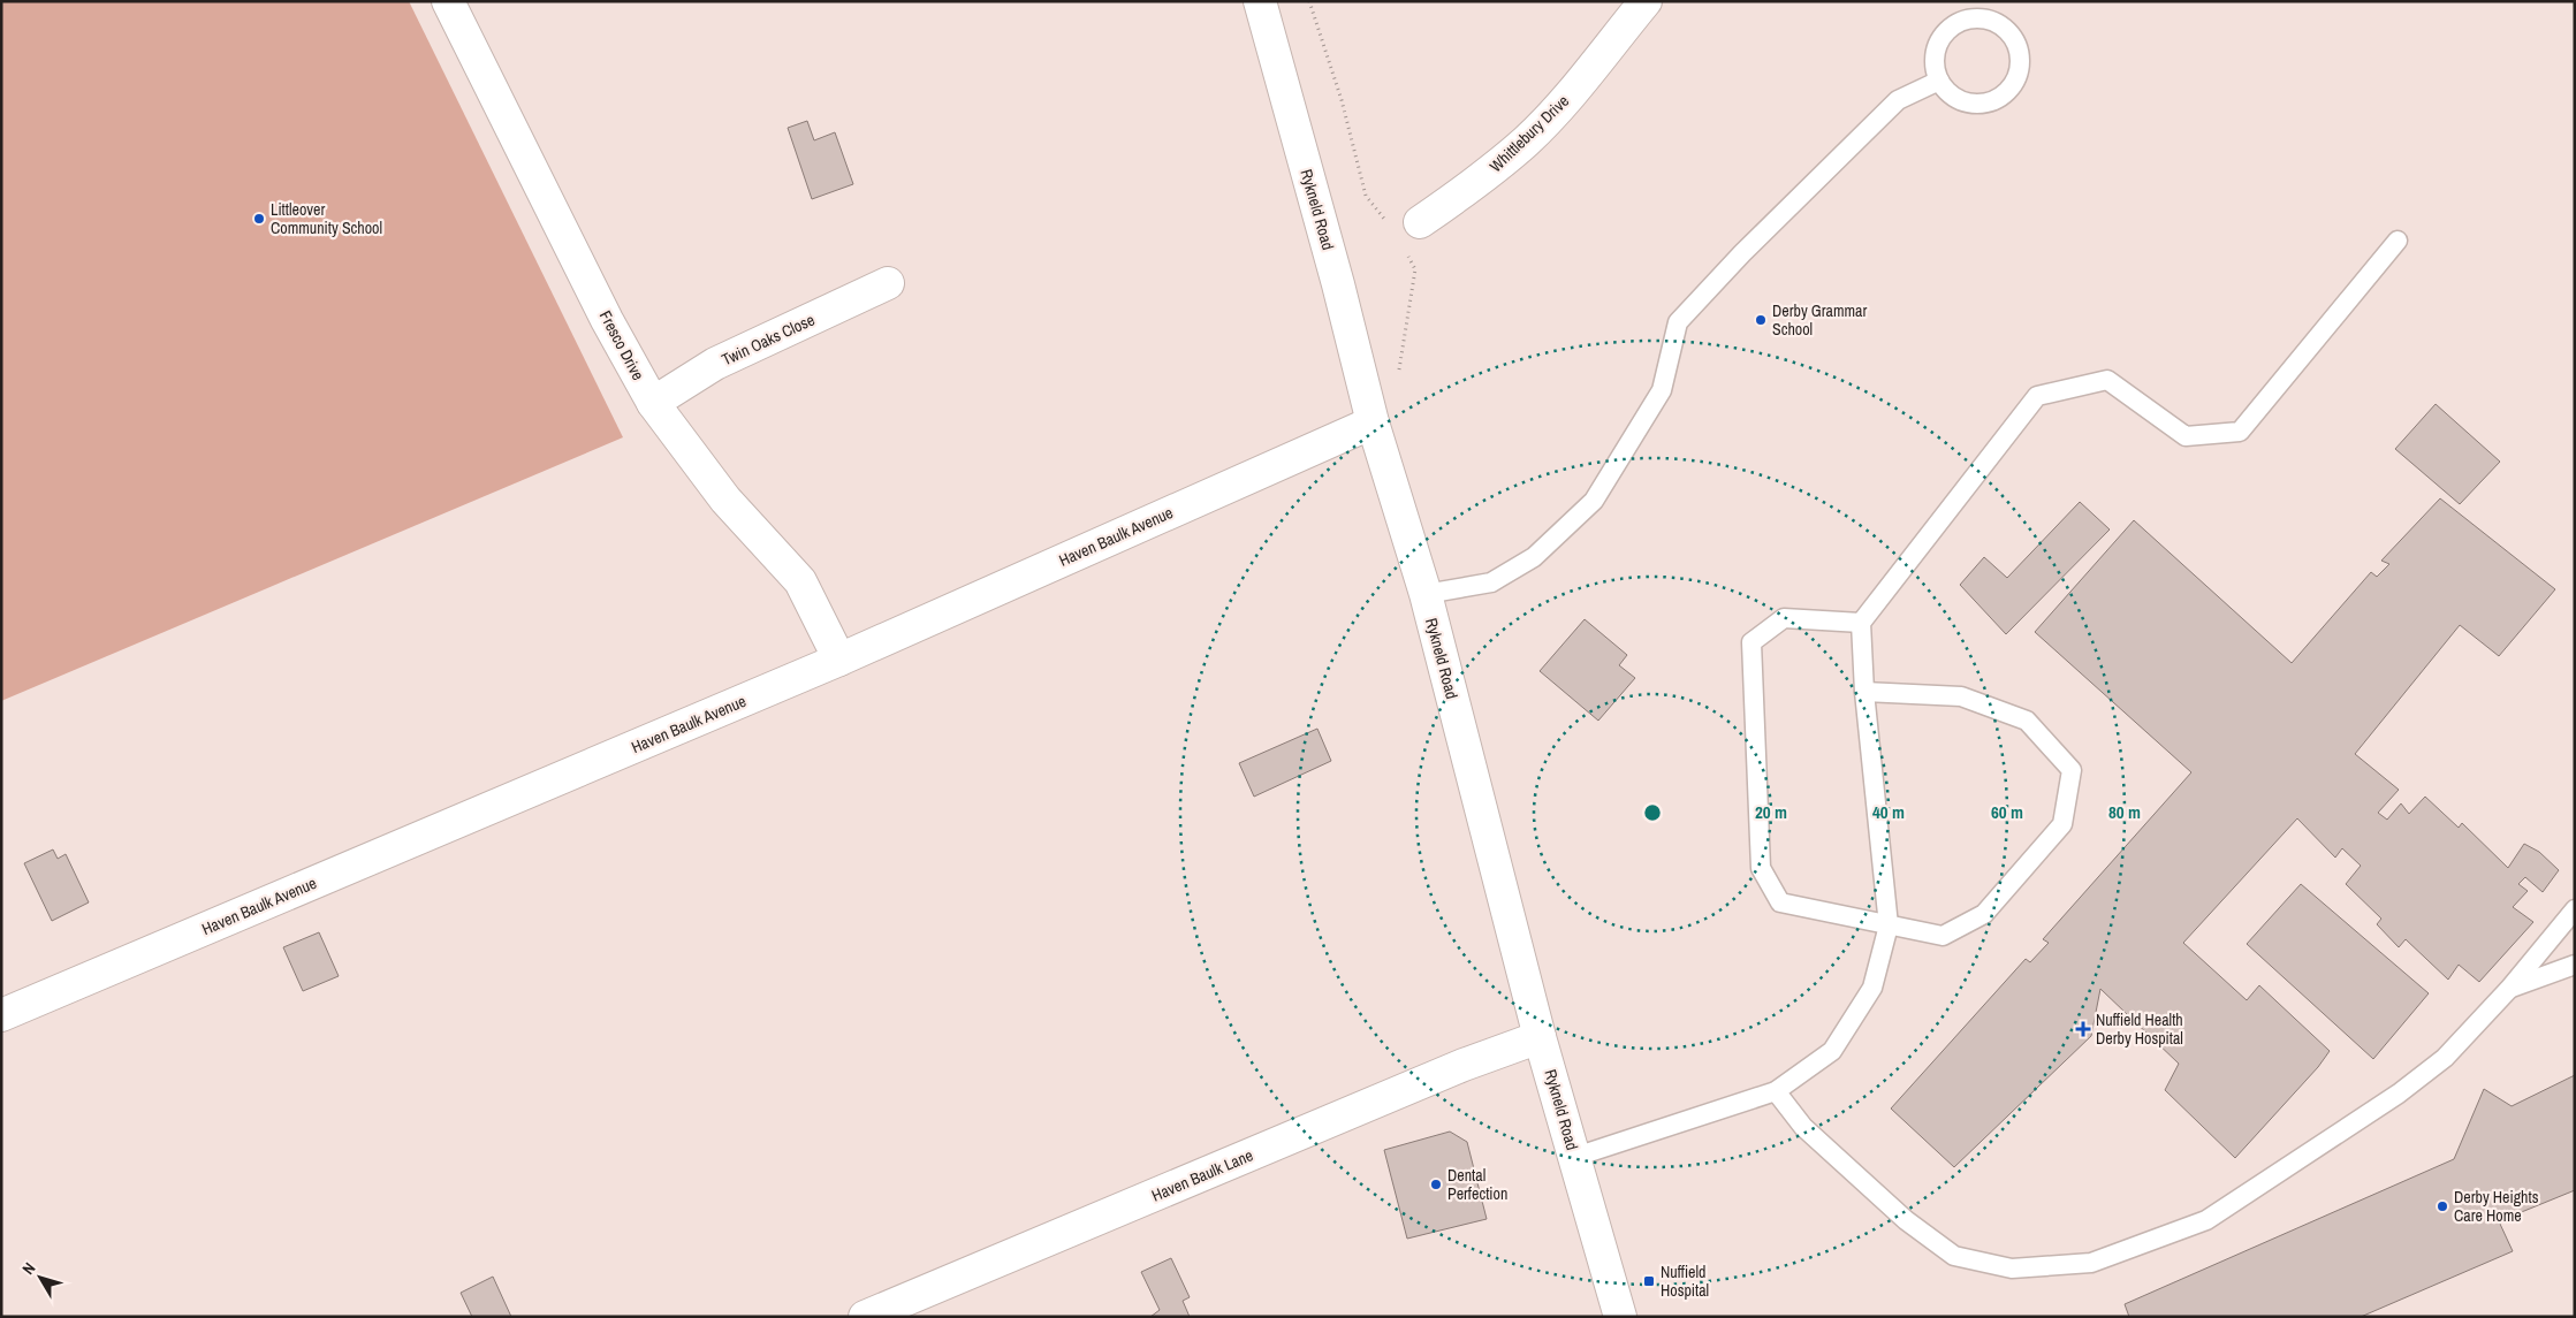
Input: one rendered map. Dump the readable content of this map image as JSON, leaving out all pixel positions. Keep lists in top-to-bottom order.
{
  "streets": {
    "street": [
      "Whittlebury Drive",
      "Rykneld Road",
      "Twin Oaks Close",
      "Fresco Drive",
      "Haven Baulk Avenue",
      "Haven Baulk Lane"
    ]
  },
  "crossings": [
    ["Rykneld Road", "Haven Baulk Avenue"],
    ["Rykneld Road", "Haven Baulk Lane"],
    ["Twin Oaks Close", "Fresco Drive"],
    ["Fresco Drive", "Haven Baulk Avenue"]
  ],
  "places": {
    "other": [
      "Littleover Community School",
      "Derby Grammar School",
      "Dental Perfection",
      "Derby Heights Care Home"
    ],
    "health": ["Nuffield Health Derby Hospital"],
    "transit": ["Nuffield Hospital"]
  },
  "north": "top left",
  "rings": [
    "20 m",
    "40 m",
    "60 m",
    "80 m"
  ]
}
